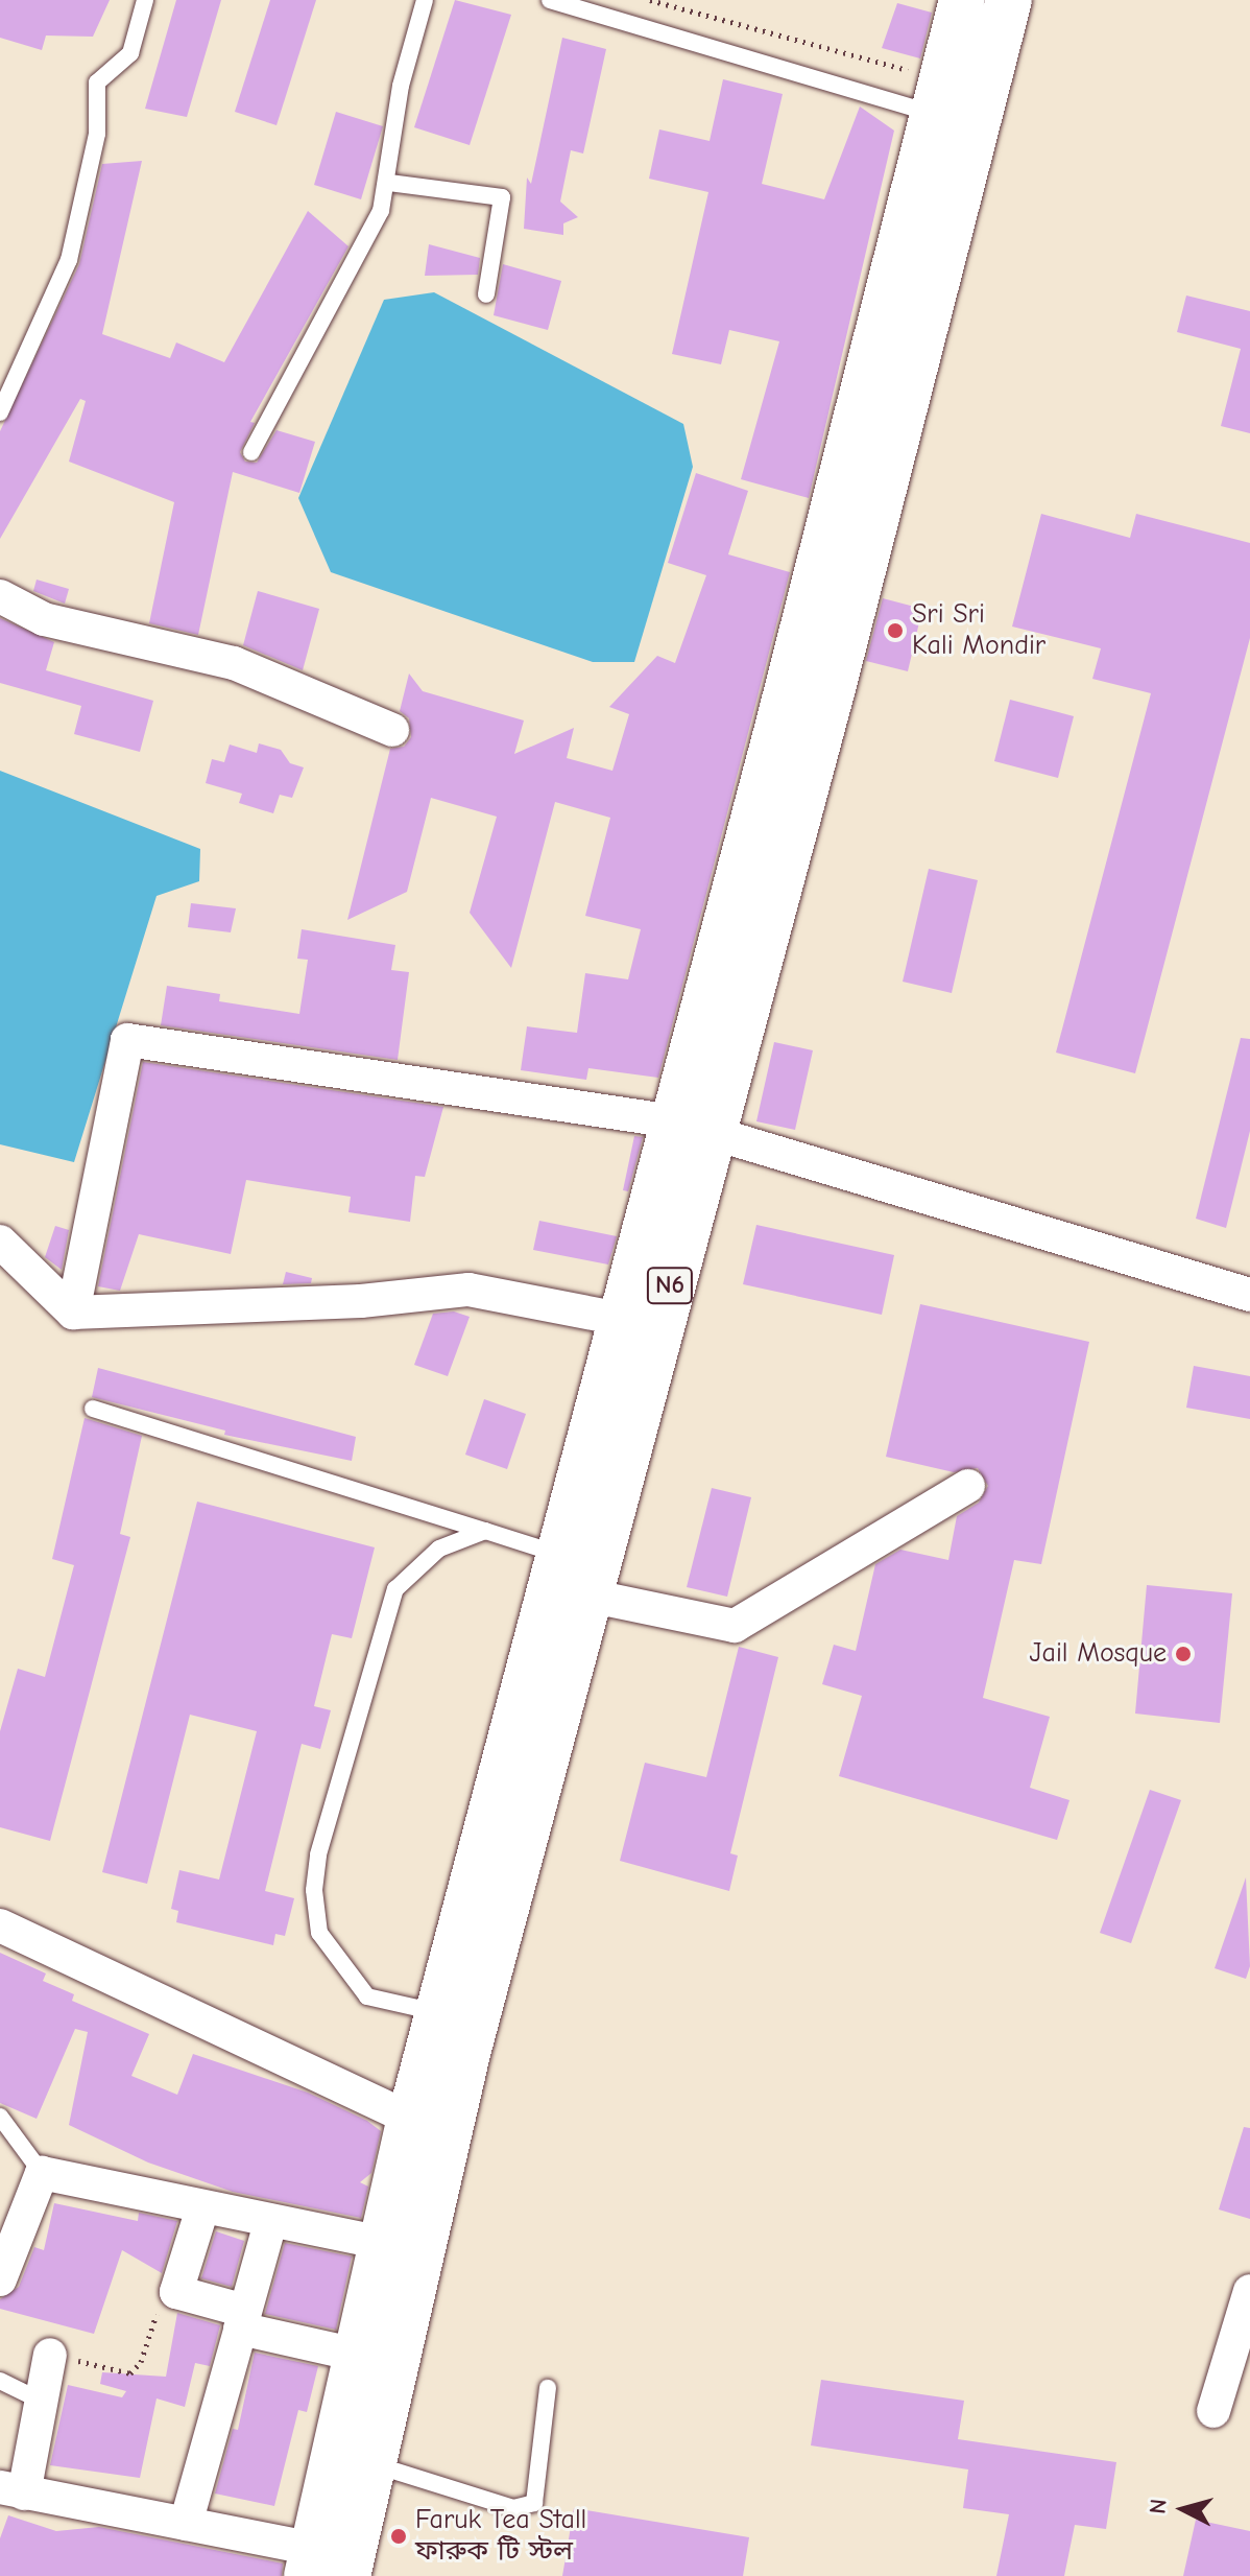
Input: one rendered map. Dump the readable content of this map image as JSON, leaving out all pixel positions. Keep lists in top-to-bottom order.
{
  "streets": {
    "highway": ["N6"]
  },
  "places": ["Sri Sri Kali Mondir", "Jail Mosque", "Faruk Tea Stall ফারুক টি স্টল"],
  "north": "left"
}
